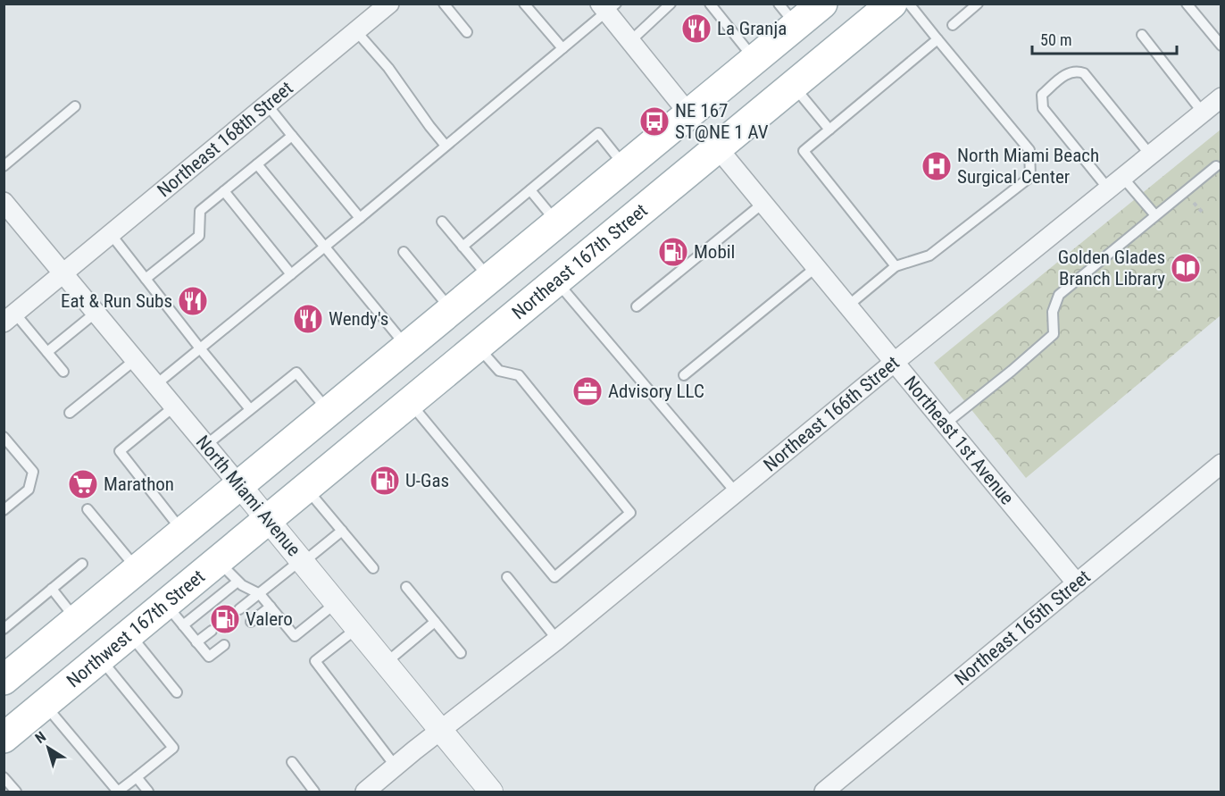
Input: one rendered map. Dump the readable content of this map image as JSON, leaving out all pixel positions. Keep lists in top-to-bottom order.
{
  "streets": {
    "main road": ["Northeast 167th Street", "Northwest 167th Street"],
    "street": [
      "Northeast 168th Street",
      "Northeast 166th Street",
      "Northeast 1st Avenue",
      "North Miami Avenue",
      "Northeast 165th Street"
    ]
  },
  "crossings": [
    ["Northeast 168th Street", "North Miami Avenue"],
    ["Northeast 167th Street", "Northeast 1st Avenue"],
    ["Northeast 167th Street", "North Miami Avenue"],
    ["Northeast 167th Street", "Northwest 167th Street"],
    ["Northeast 166th Street", "Northeast 1st Avenue"],
    ["Northeast 166th Street", "North Miami Avenue"],
    ["Northeast 1st Avenue", "Northeast 165th Street"],
    ["North Miami Avenue", "Northwest 167th Street"]
  ],
  "places": {
    "restaurant": ["La Granja", "Eat & Run Subs", "Wendy's"],
    "bus stop": ["NE 167 ST@NE 1 AV"],
    "hospital": ["North Miami Beach Surgical Center"],
    "fuel station": ["Mobil", "U-Gas", "Valero"],
    "library": ["Golden Glades Branch Library"],
    "office": ["Advisory LLC"],
    "supermarket": ["Marathon"]
  },
  "scale_bar": "50 m",
  "north": "top left"
}
